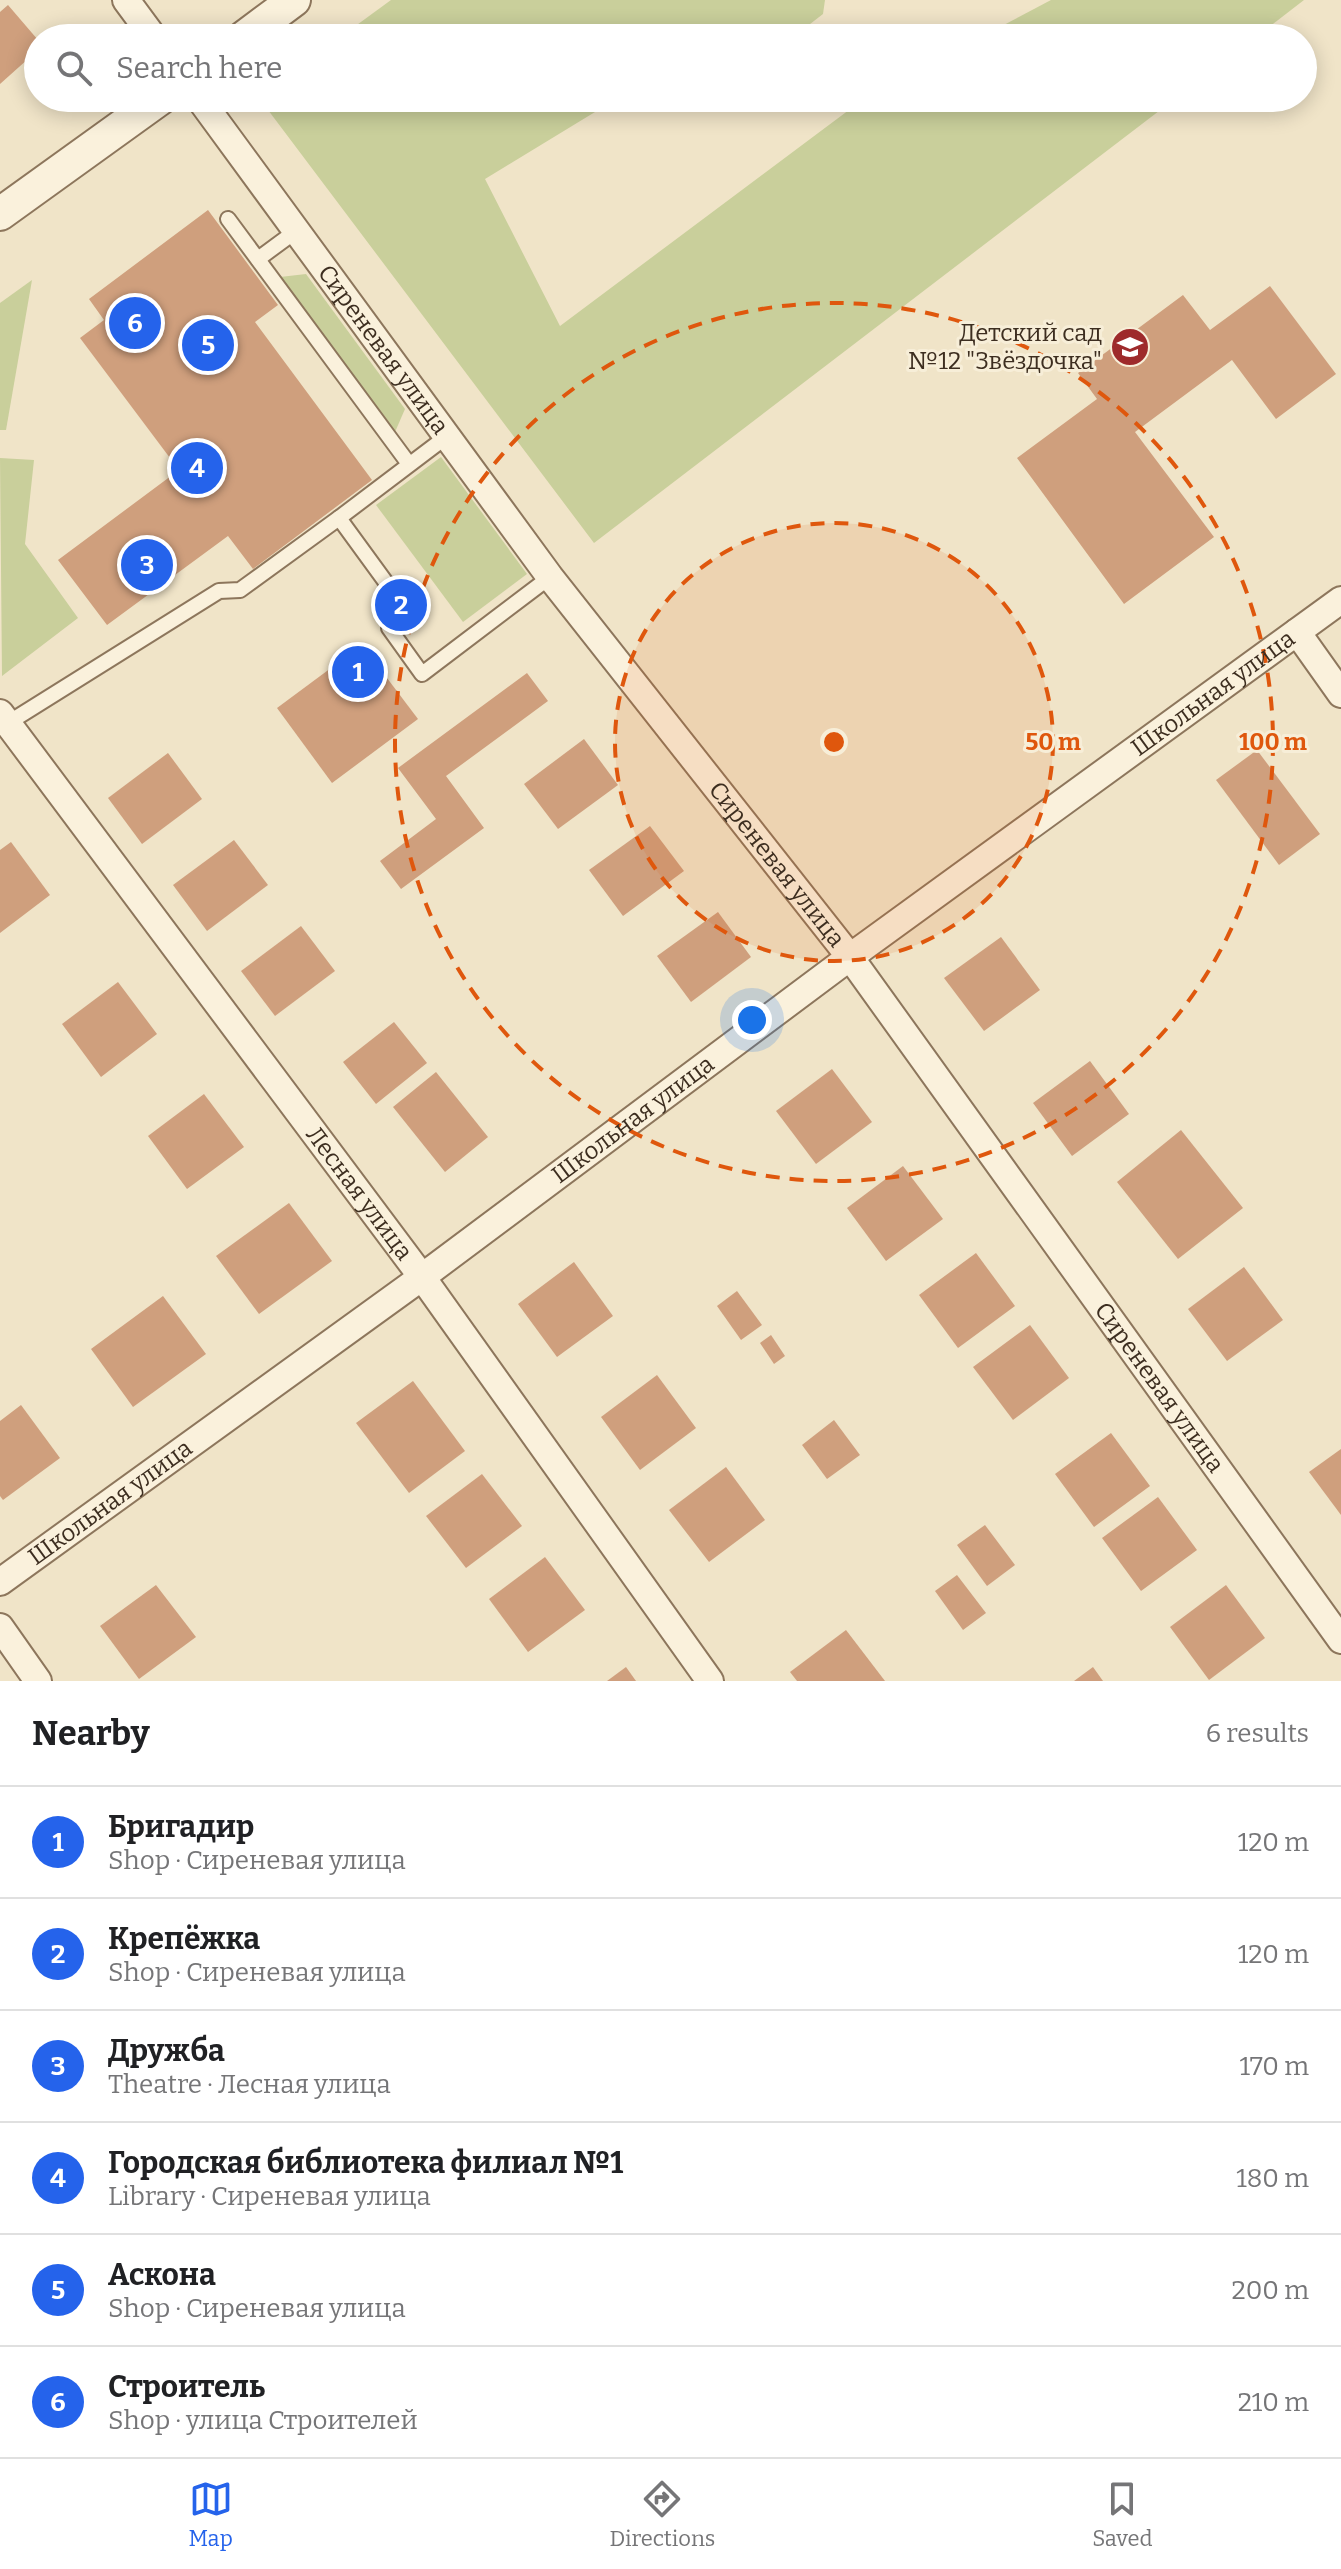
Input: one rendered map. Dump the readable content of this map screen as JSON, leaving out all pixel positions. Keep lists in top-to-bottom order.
{
  "streets": {
    "street": ["Сиреневая улица", "Школьная улица", "Лесная улица"]
  },
  "crossings": [
    ["Сиреневая улица", "Школьная улица"],
    ["Школьная улица", "Лесная улица"]
  ],
  "places": {
    "school or university": ["Детский сад №12 \"Звёздочка\""]
  },
  "page": {
    "search": "Search here",
    "pins": [
      "6",
      "5",
      "4",
      "3",
      "2",
      "1"
    ],
    "heading": ["Nearby", "6 results"],
    "list": [
      {
        "mark": "1",
        "name": "Бригадир",
        "note": "Shop · Сиреневая улица",
        "value": "120 m"
      },
      {
        "mark": "2",
        "name": "Крепёжка",
        "note": "Shop · Сиреневая улица",
        "value": "120 m"
      },
      {
        "mark": "3",
        "name": "Дружба",
        "note": "Theatre · Лесная улица",
        "value": "170 m"
      },
      {
        "mark": "4",
        "name": "Городская библиотека филиал №1",
        "note": "Library · Сиреневая улица",
        "value": "180 m"
      },
      {
        "mark": "5",
        "name": "Аскона",
        "note": "Shop · Сиреневая улица",
        "value": "200 m"
      },
      {
        "mark": "6",
        "name": "Строитель",
        "note": "Shop · улица Строителей",
        "value": "210 m"
      }
    ],
    "nav": ["Map", "Directions", "Saved"]
  },
  "rings": ["50 m", "100 m"]
}
